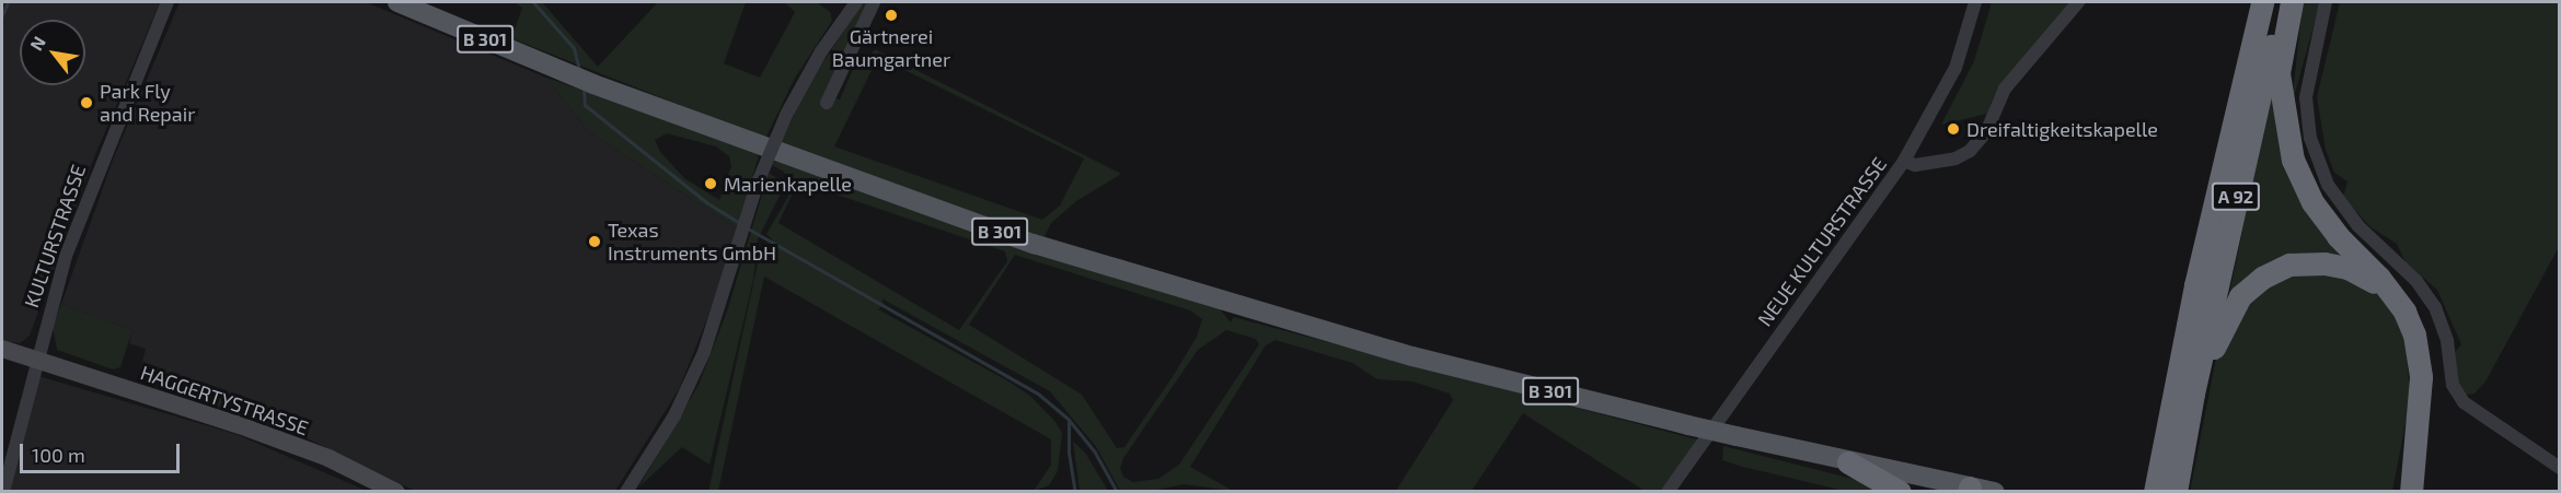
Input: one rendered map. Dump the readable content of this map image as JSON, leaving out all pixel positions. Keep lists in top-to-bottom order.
{
  "streets": {
    "highway": ["A 92"],
    "main road": ["B 301"],
    "street": ["KULTURSTRASSE", "NEUE KULTURSTRASSE", "HAGGERTYSTRASSE"]
  },
  "crossings": [
    ["KULTURSTRASSE", "HAGGERTYSTRASSE"]
  ],
  "places": [
    "Gärtnerei Baumgartner",
    "Park Fly and Repair",
    "Dreifaltigkeitskapelle",
    "Marienkapelle",
    "Texas Instruments GmbH"
  ],
  "scale_bar": "100 m",
  "north": "top left"
}
